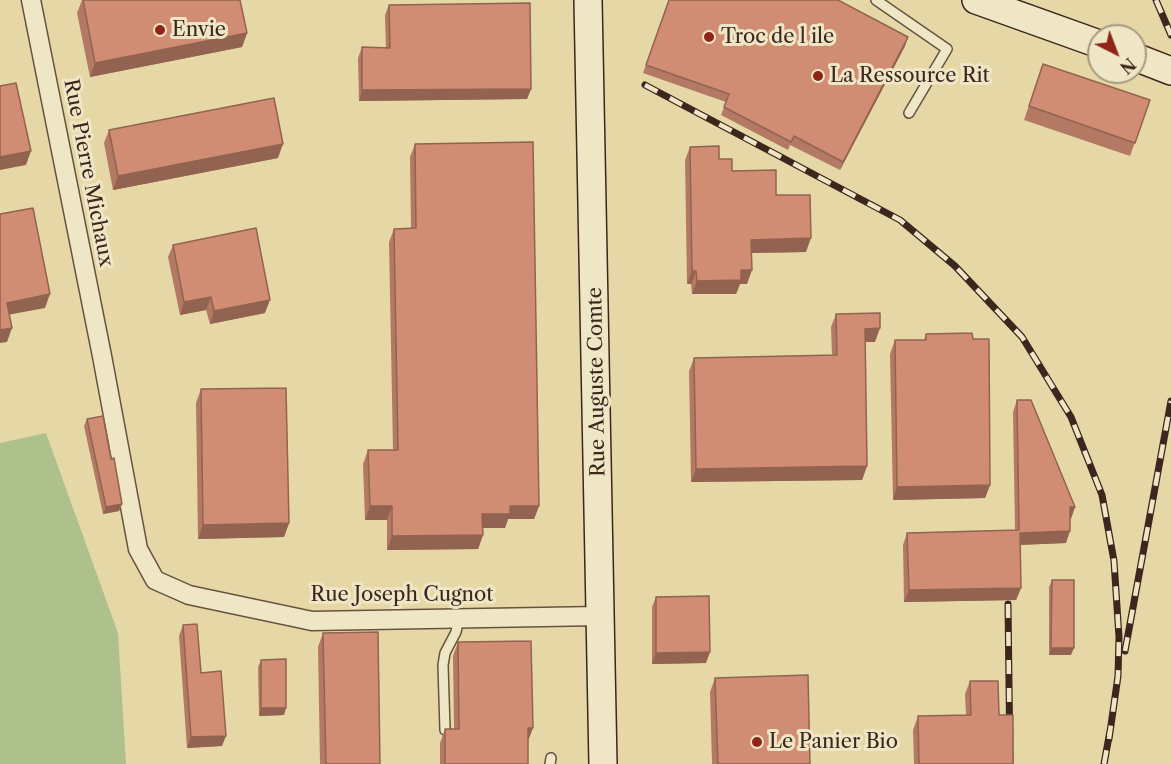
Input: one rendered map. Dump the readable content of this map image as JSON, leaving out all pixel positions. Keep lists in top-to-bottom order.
{
  "streets": {
    "street": ["Rue Pierre Michaux", "Rue Auguste Comte", "Rue Joseph Cugnot"]
  },
  "crossings": [
    ["Rue Pierre Michaux", "Rue Joseph Cugnot"],
    ["Rue Auguste Comte", "Rue Joseph Cugnot"]
  ],
  "places": [
    "Envie",
    "Troc de l ile",
    "La Ressource Rit",
    "Le Panier Bio"
  ],
  "north": "bottom right"
}
